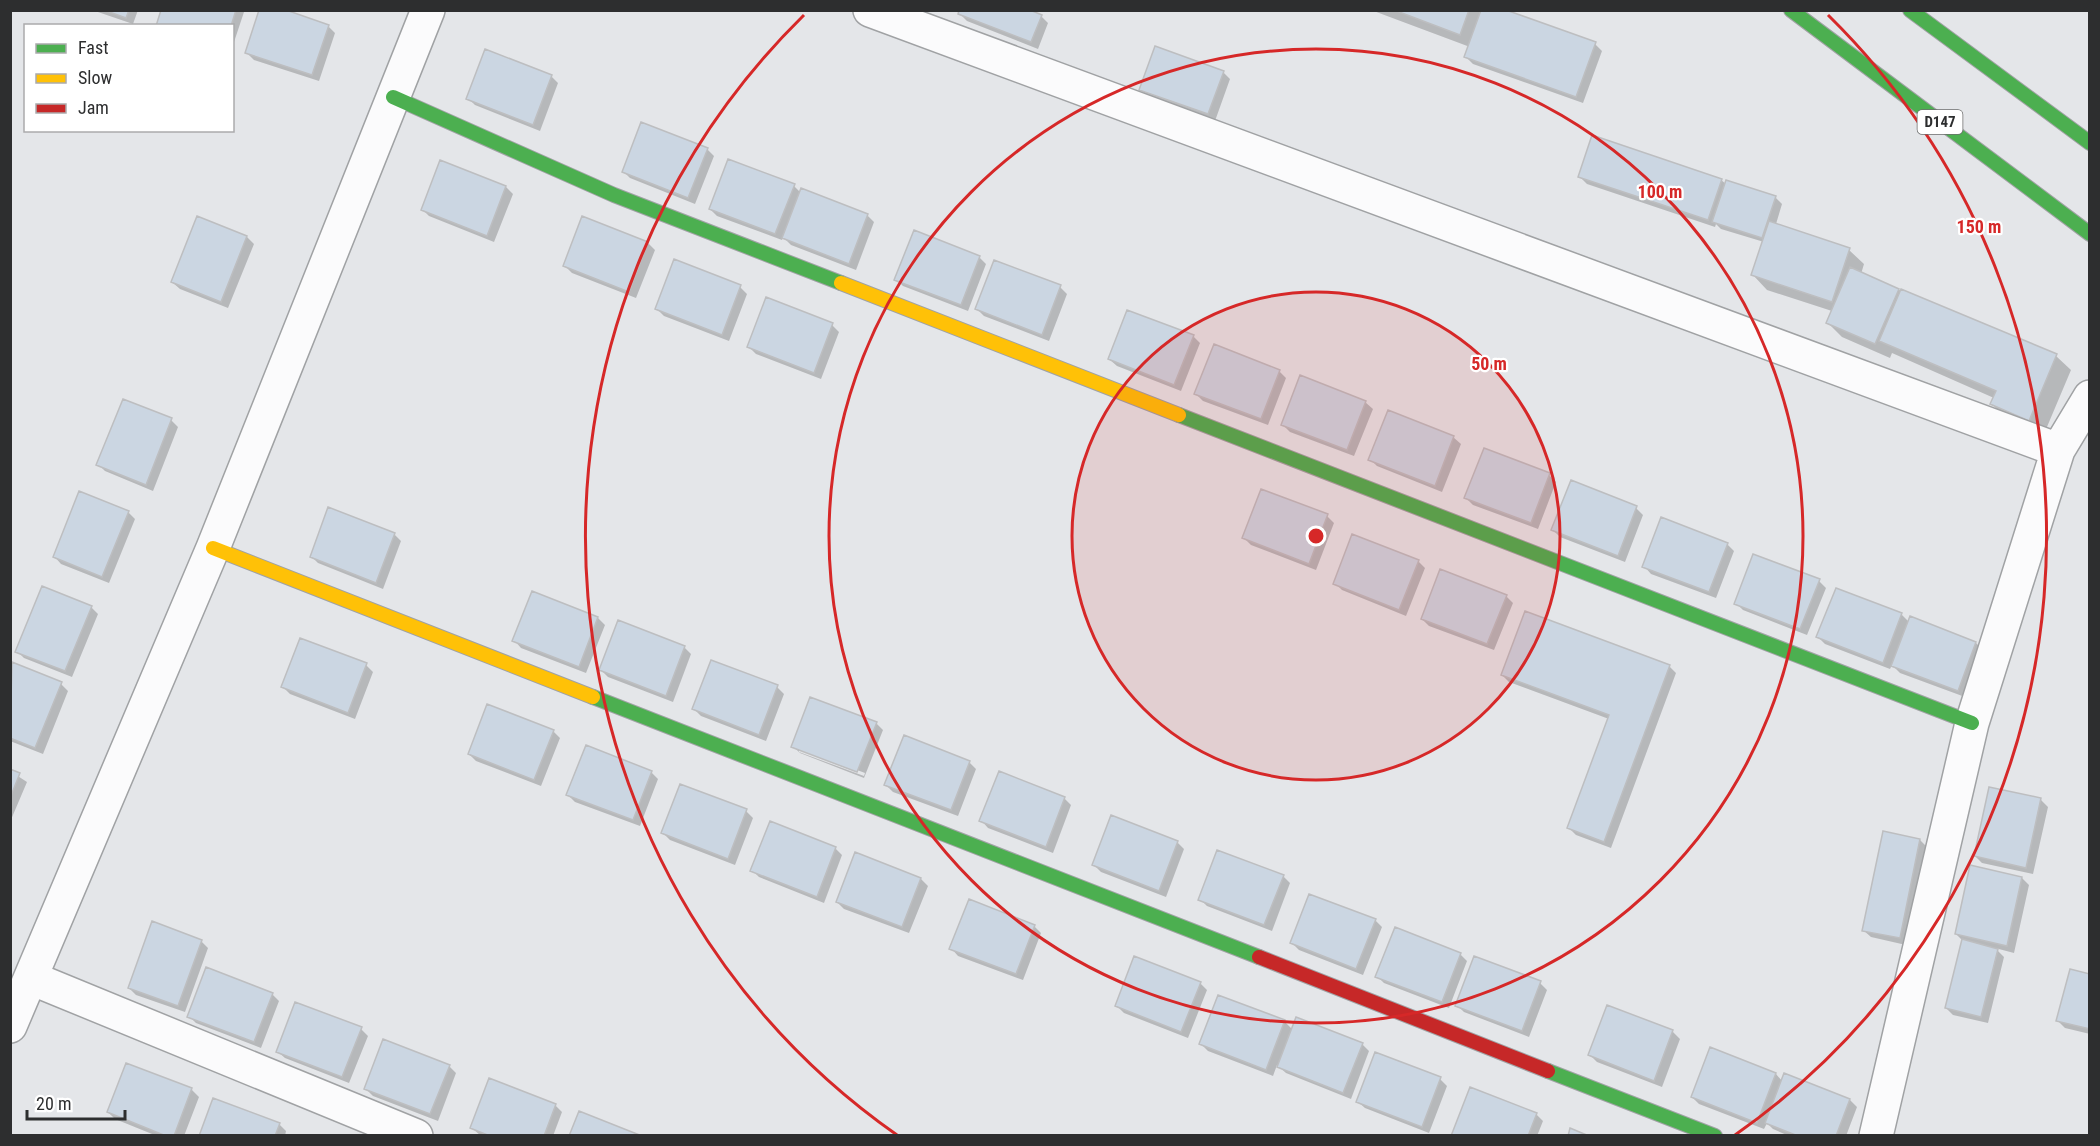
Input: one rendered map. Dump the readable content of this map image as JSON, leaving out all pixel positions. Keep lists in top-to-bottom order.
{
  "streets": {
    "street": ["D147"]
  },
  "legend": ["Fast", "Slow", "Jam"],
  "scale_bar": "20 m",
  "rings": ["100 m", "150 m", "50 m"]
}
